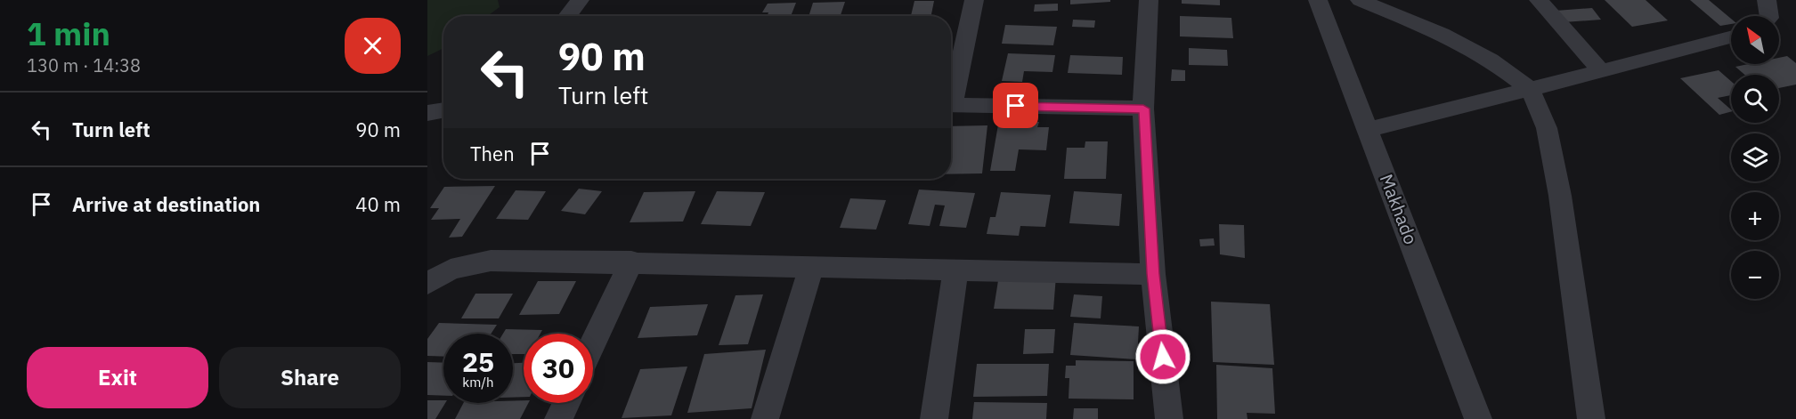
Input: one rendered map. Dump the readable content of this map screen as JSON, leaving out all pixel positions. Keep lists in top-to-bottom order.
{
  "streets": {
    "street": ["Makhado"]
  },
  "north": "top left",
  "page": {
    "heading": ["1 min", "130 m · 14:38"],
    "map_buttons": ["+", "−"],
    "turn": ["90 m", "Turn left"],
    "list": [
      {
        "name": "Turn left",
        "value": "90 m"
      },
      {
        "name": "Arrive at destination",
        "value": "40 m"
      }
    ],
    "then": "Then",
    "speed": "25 km/h",
    "limit": "30",
    "buttons": ["Exit", "Share"]
  }
}
